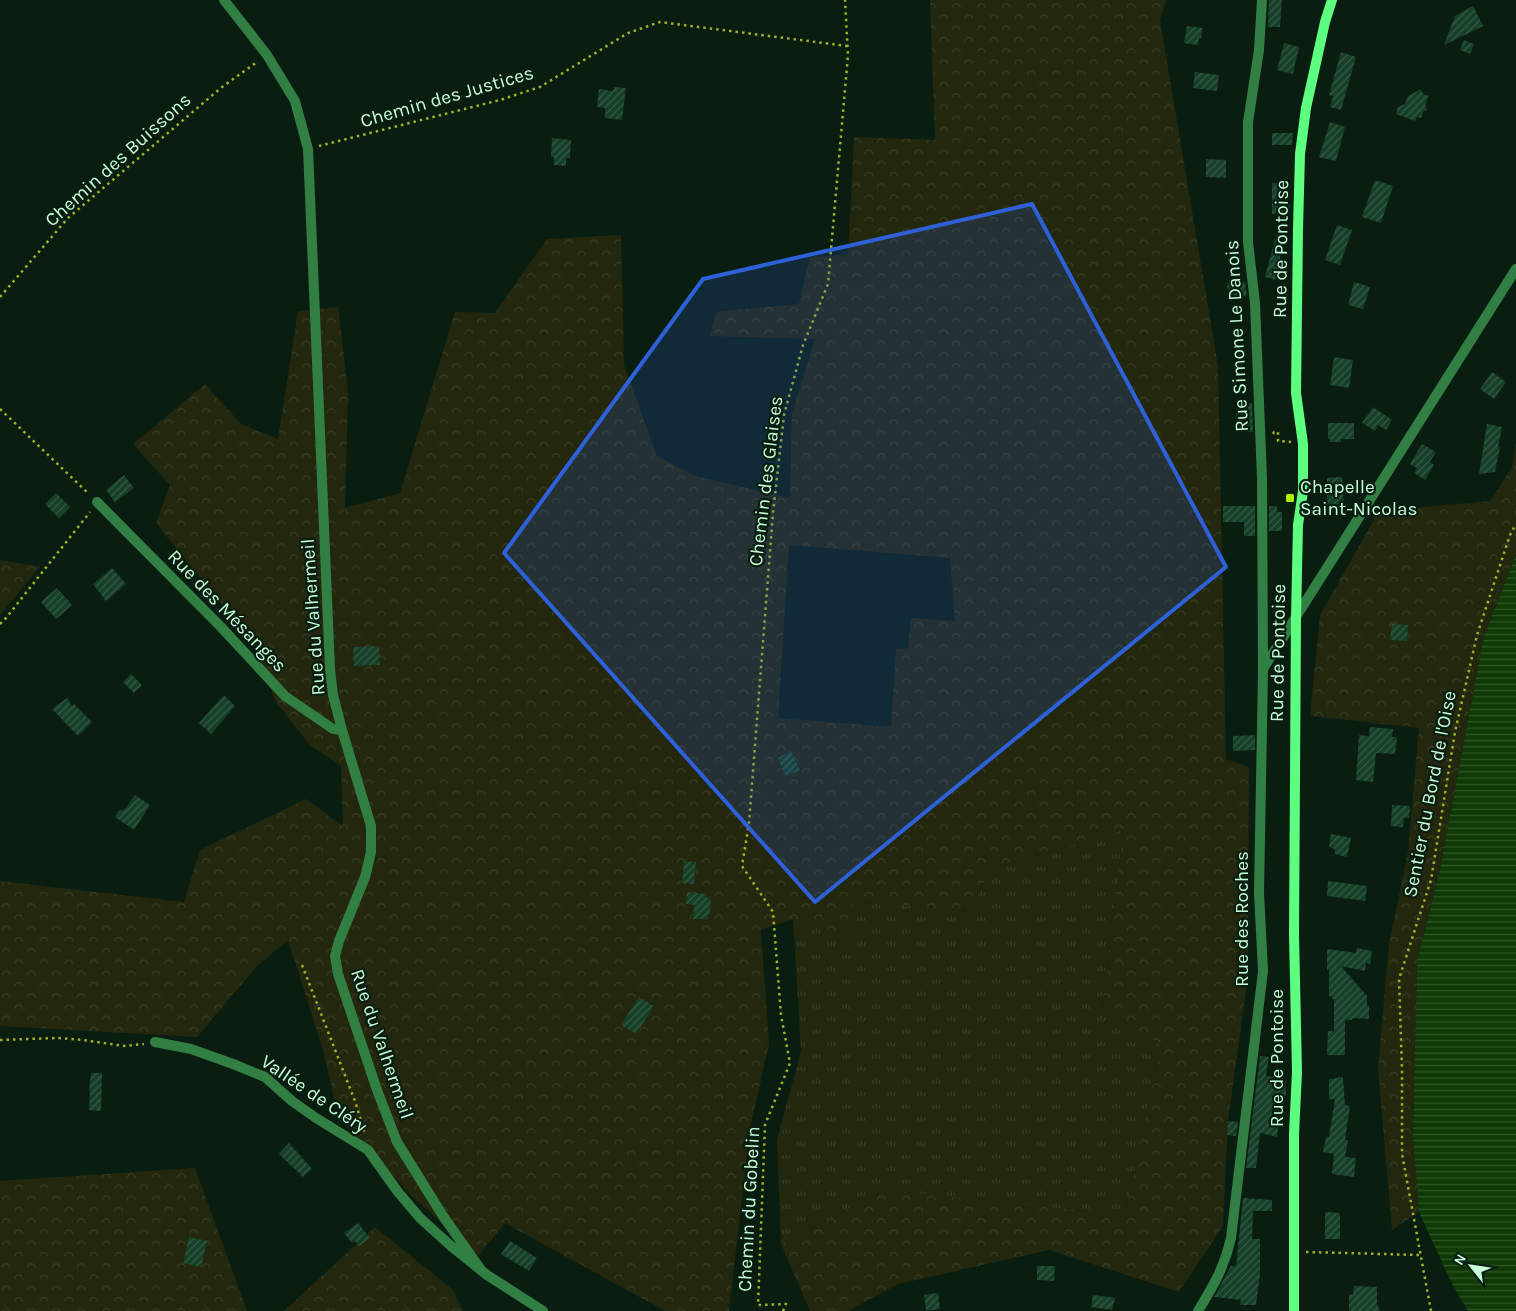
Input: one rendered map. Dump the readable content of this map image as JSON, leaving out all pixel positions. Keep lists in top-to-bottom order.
{
  "streets": {
    "main road": ["Rue de Pontoise"],
    "street": [
      "Rue Simone Le Danois",
      "Rue des Mésanges",
      "Rue du Valhermeil",
      "Rue des Roches",
      "Vallée de Cléry"
    ],
    "path": [
      "Chemin des Justices",
      "Chemin des Buissons",
      "Chemin des Glaises",
      "Sentier du Bord de l'Oise",
      "Chemin du Gobelin"
    ]
  },
  "crossings": [
    ["Chemin des Justices", "Chemin des Glaises"],
    ["Chemin des Justices", "Rue du Valhermeil"],
    ["Chemin des Buissons", "Rue du Valhermeil"],
    ["Rue Simone Le Danois", "Rue des Roches"],
    ["Chemin des Glaises", "Chemin du Gobelin"],
    ["Rue des Mésanges", "Rue du Valhermeil"],
    ["Rue du Valhermeil", "Vallée de Cléry"]
  ],
  "places": {
    "transit": ["Chapelle Saint-Nicolas"]
  },
  "north": "top left"
}
